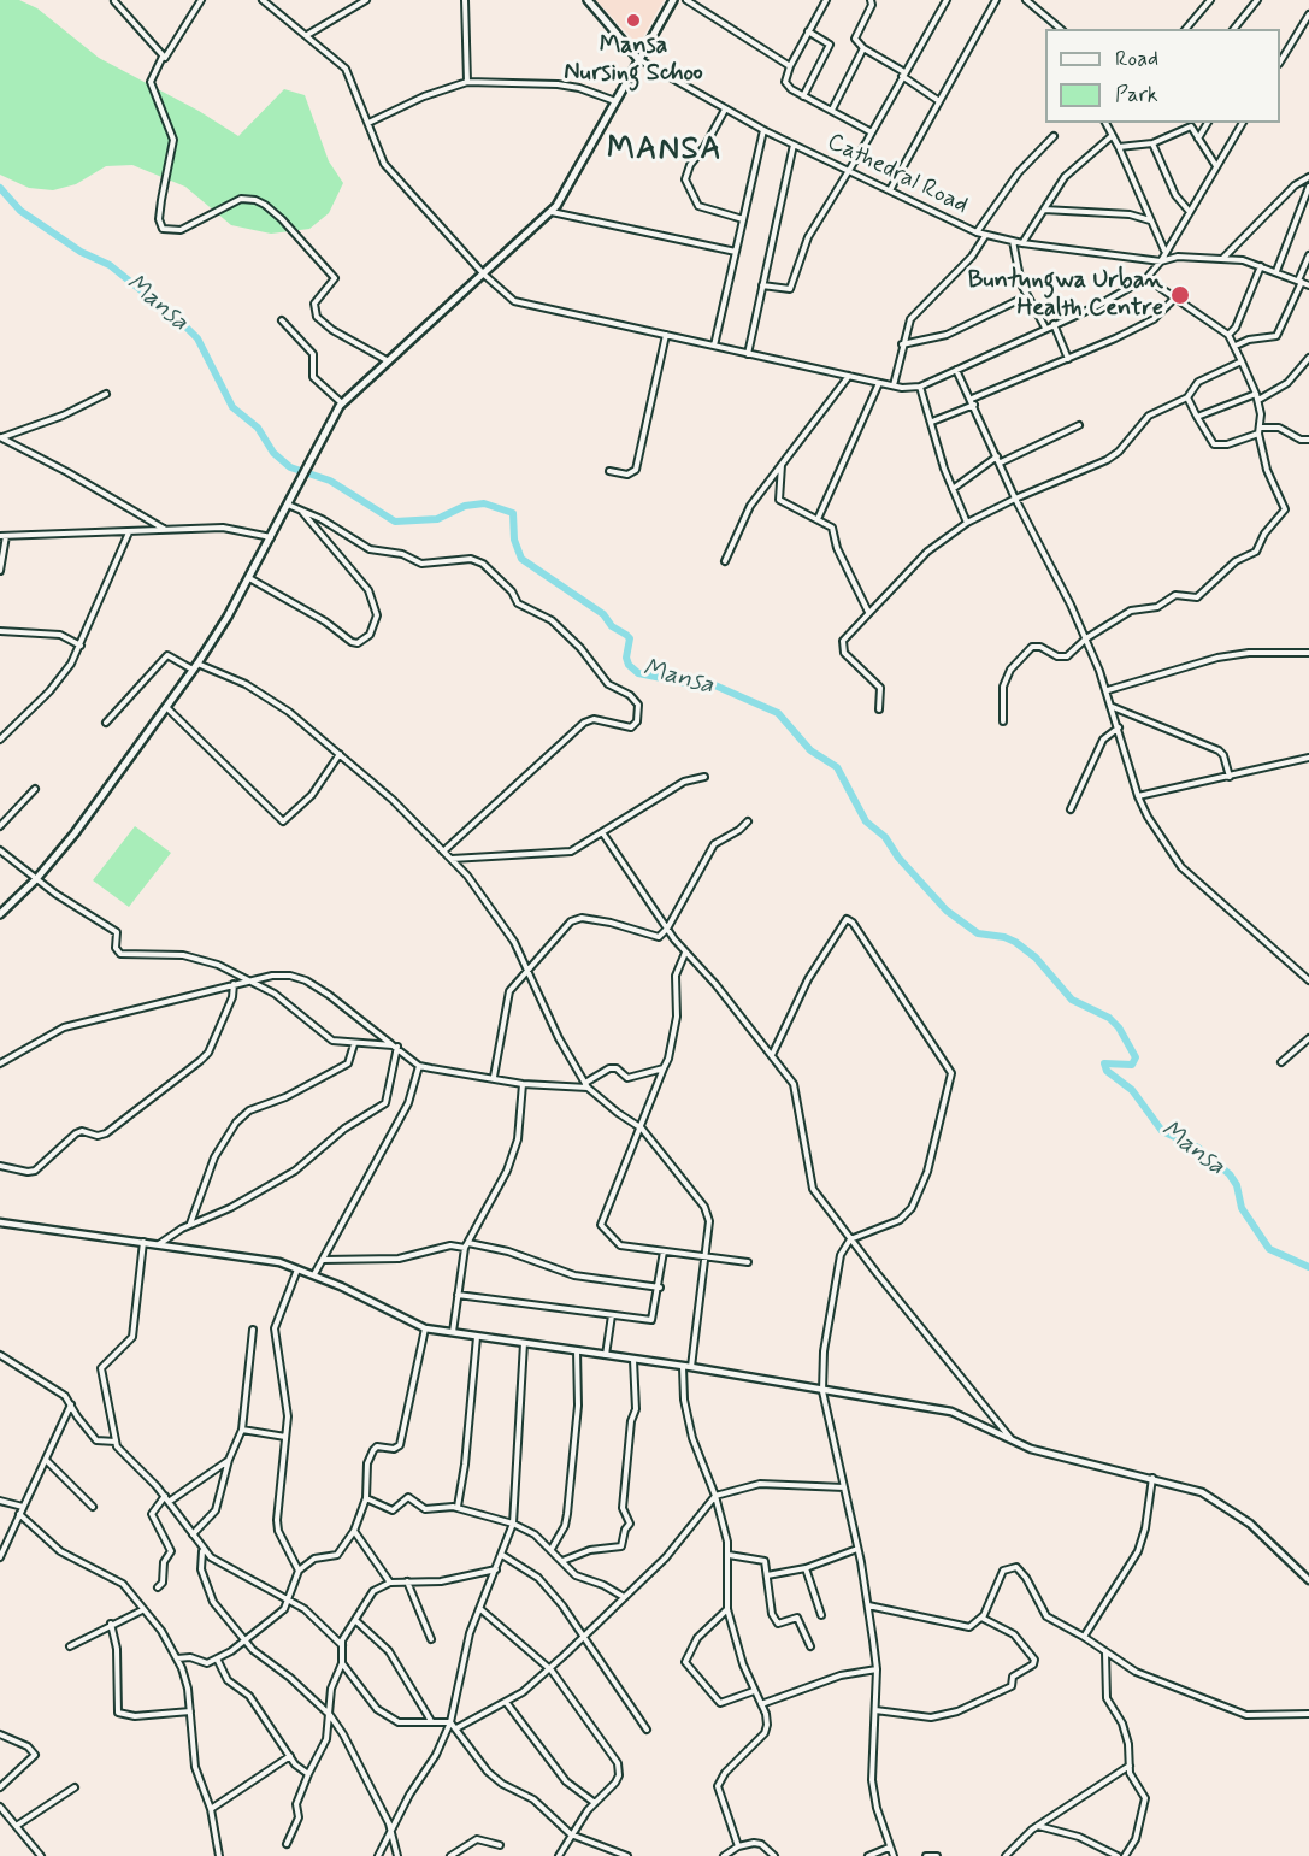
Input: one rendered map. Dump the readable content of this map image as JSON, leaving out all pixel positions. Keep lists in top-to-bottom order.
{
  "streets": {
    "street": ["Cathedral Road"]
  },
  "districts": ["MANSA"],
  "water": ["Mansa"],
  "places": ["Mansa Nursing Schoo", "Buntungwa Urban Health Centre"],
  "legend": ["Road", "Park"]
}
